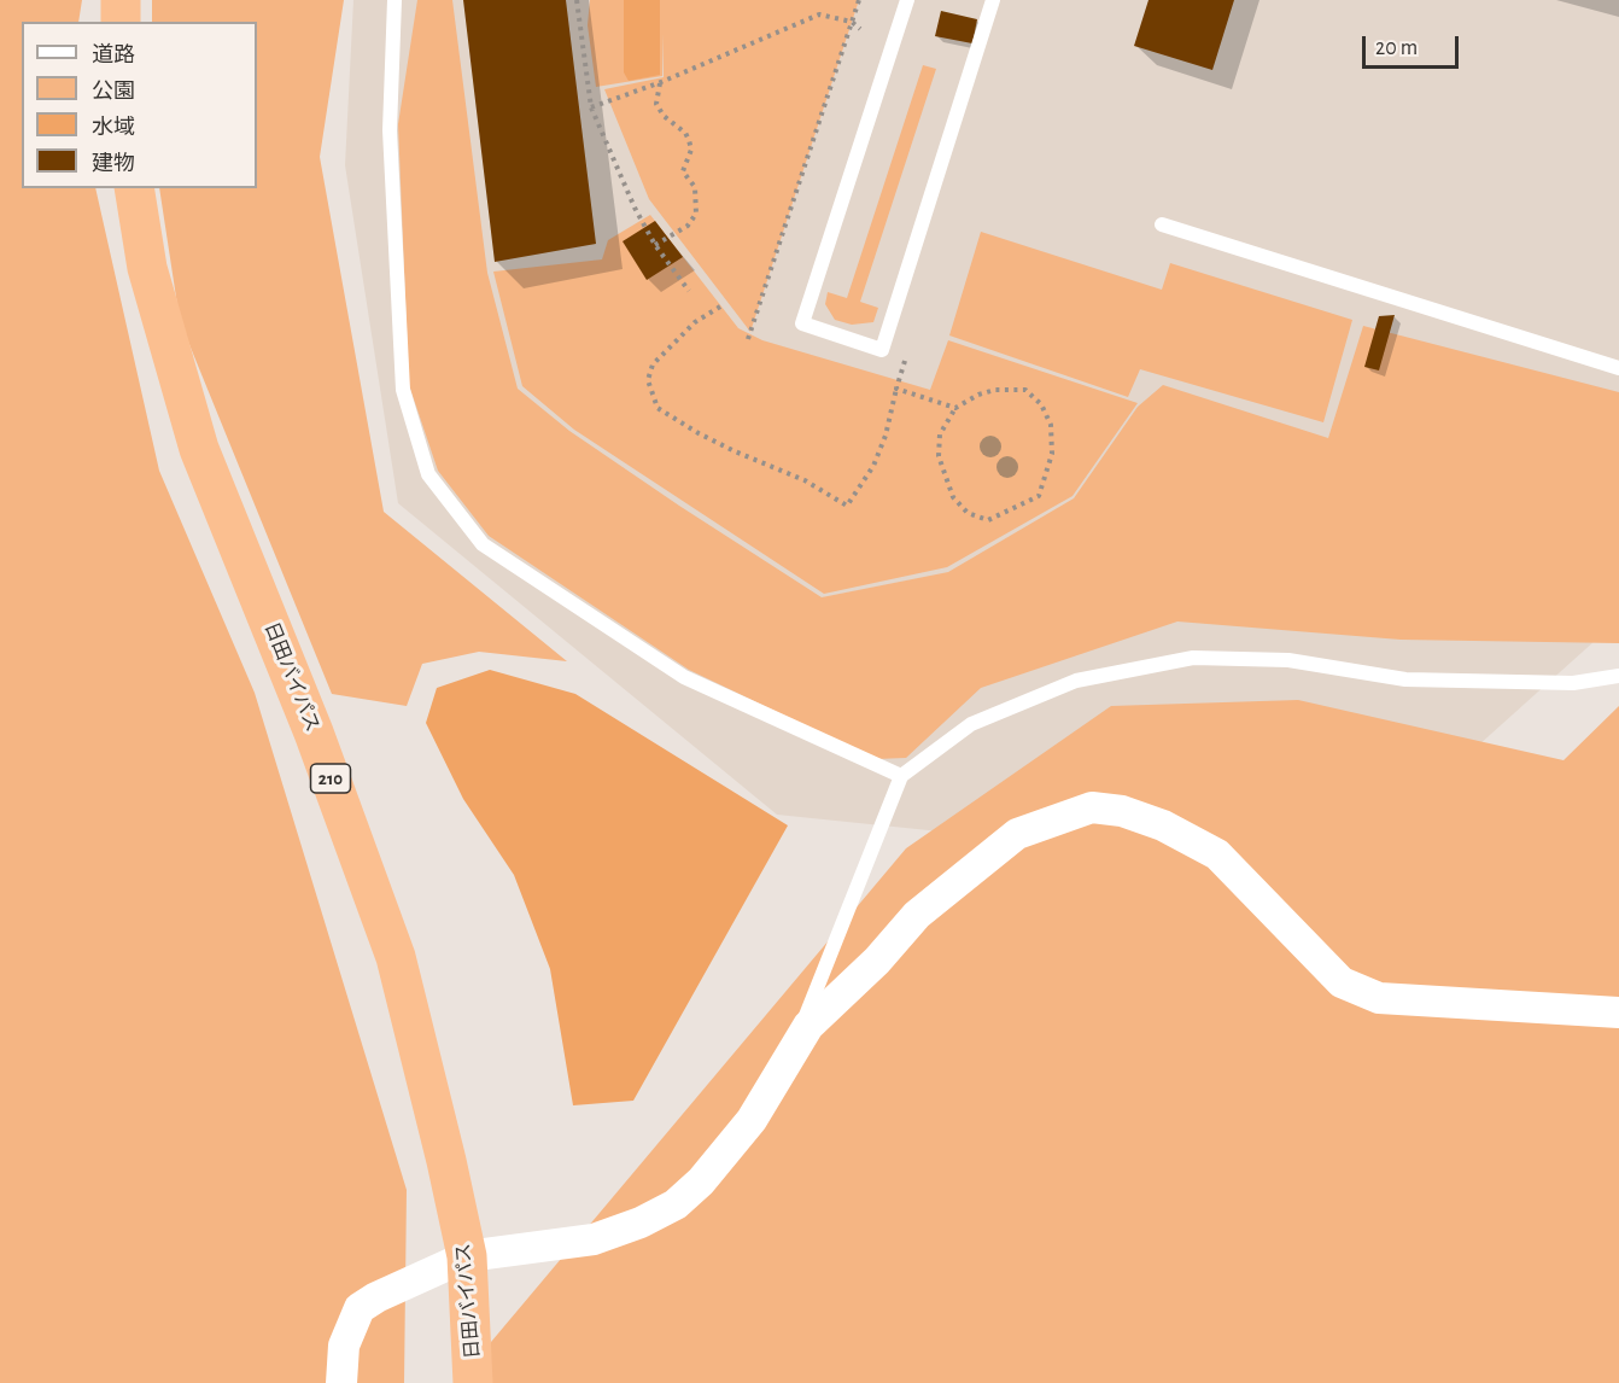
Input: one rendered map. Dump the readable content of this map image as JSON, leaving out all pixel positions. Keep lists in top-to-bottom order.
{
  "streets": {
    "highway": ["日田バイパス", "210"]
  },
  "legend": [
    "道路",
    "公園",
    "水域",
    "建物"
  ],
  "scale_bar": "20 m"
}
